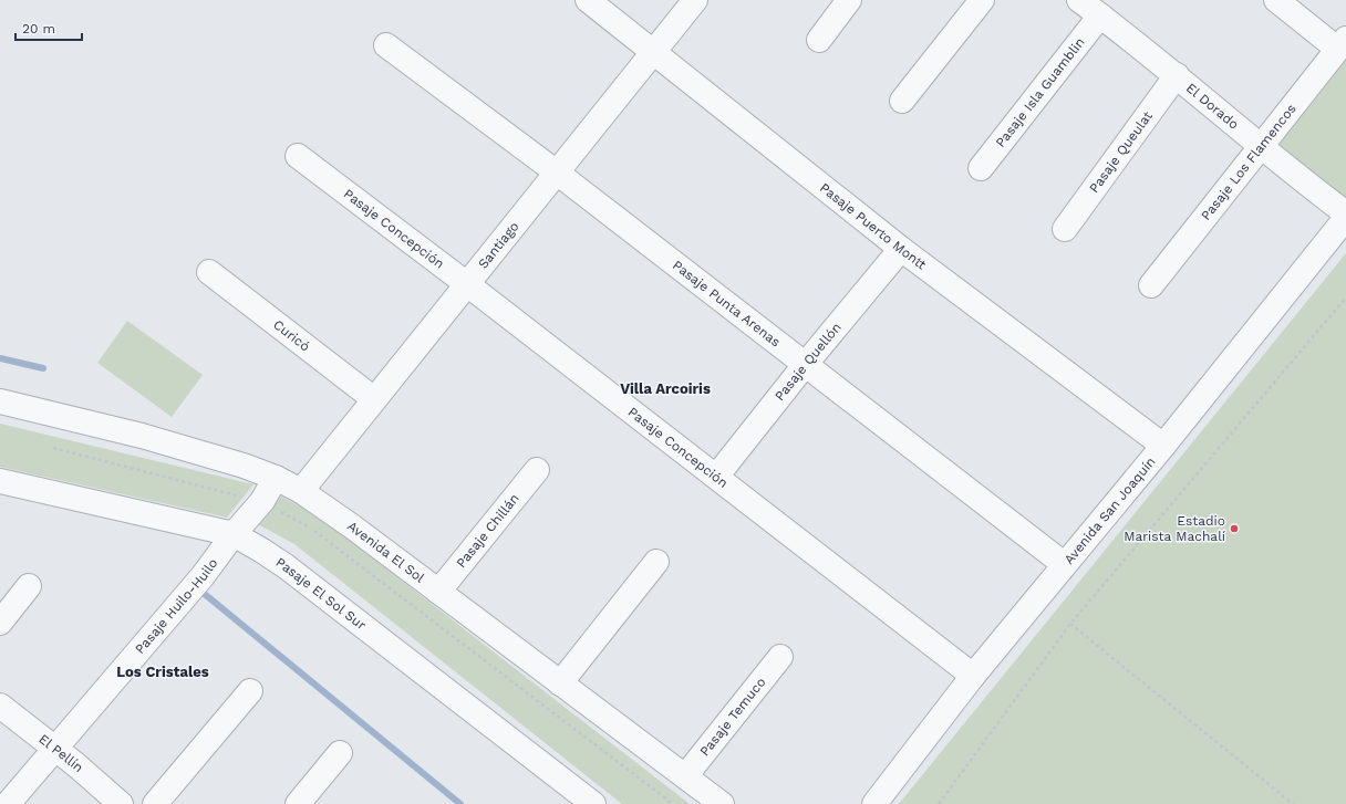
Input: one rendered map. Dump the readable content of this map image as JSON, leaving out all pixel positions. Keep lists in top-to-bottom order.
{
  "streets": {
    "street": [
      "Pasaje Isla Guamblin",
      "El Dorado",
      "Pasaje Queulat",
      "Pasaje Los Flamencos",
      "Pasaje Puerto Montt",
      "Pasaje Concepción",
      "Santiago",
      "Pasaje Punta Arenas",
      "Curicó",
      "Pasaje Quellón",
      "Avenida San Joaquín",
      "Pasaje Chillán",
      "Avenida El Sol",
      "Pasaje El Sol Sur",
      "Pasaje Huilo-Huilo",
      "Pasaje Temuco",
      "El Pellín"
    ]
  },
  "crossings": [
    ["Pasaje Isla Guamblin", "El Dorado"],
    ["El Dorado", "Pasaje Queulat"],
    ["El Dorado", "Pasaje Los Flamencos"],
    ["Pasaje Puerto Montt", "Santiago"],
    ["Pasaje Puerto Montt", "Pasaje Quellón"],
    ["Pasaje Puerto Montt", "Avenida San Joaquín"],
    ["Pasaje Concepción", "Santiago"],
    ["Pasaje Concepción", "Pasaje Quellón"],
    ["Pasaje Concepción", "Avenida San Joaquín"],
    ["Santiago", "Pasaje Punta Arenas"],
    ["Santiago", "Curicó"],
    ["Santiago", "Avenida El Sol"],
    ["Pasaje Punta Arenas", "Pasaje Quellón"],
    ["Pasaje Punta Arenas", "Avenida San Joaquín"],
    ["Pasaje Chillán", "Avenida El Sol"],
    ["Avenida El Sol", "Pasaje Huilo-Huilo"],
    ["Avenida El Sol", "Pasaje Temuco"],
    ["Pasaje El Sol Sur", "Pasaje Huilo-Huilo"],
    ["Pasaje Huilo-Huilo", "El Pellín"]
  ],
  "districts": ["Villa Arcoiris", "Los Cristales"],
  "places": ["Estadio Marista Machalí"],
  "scale_bar": "20 m"
}
